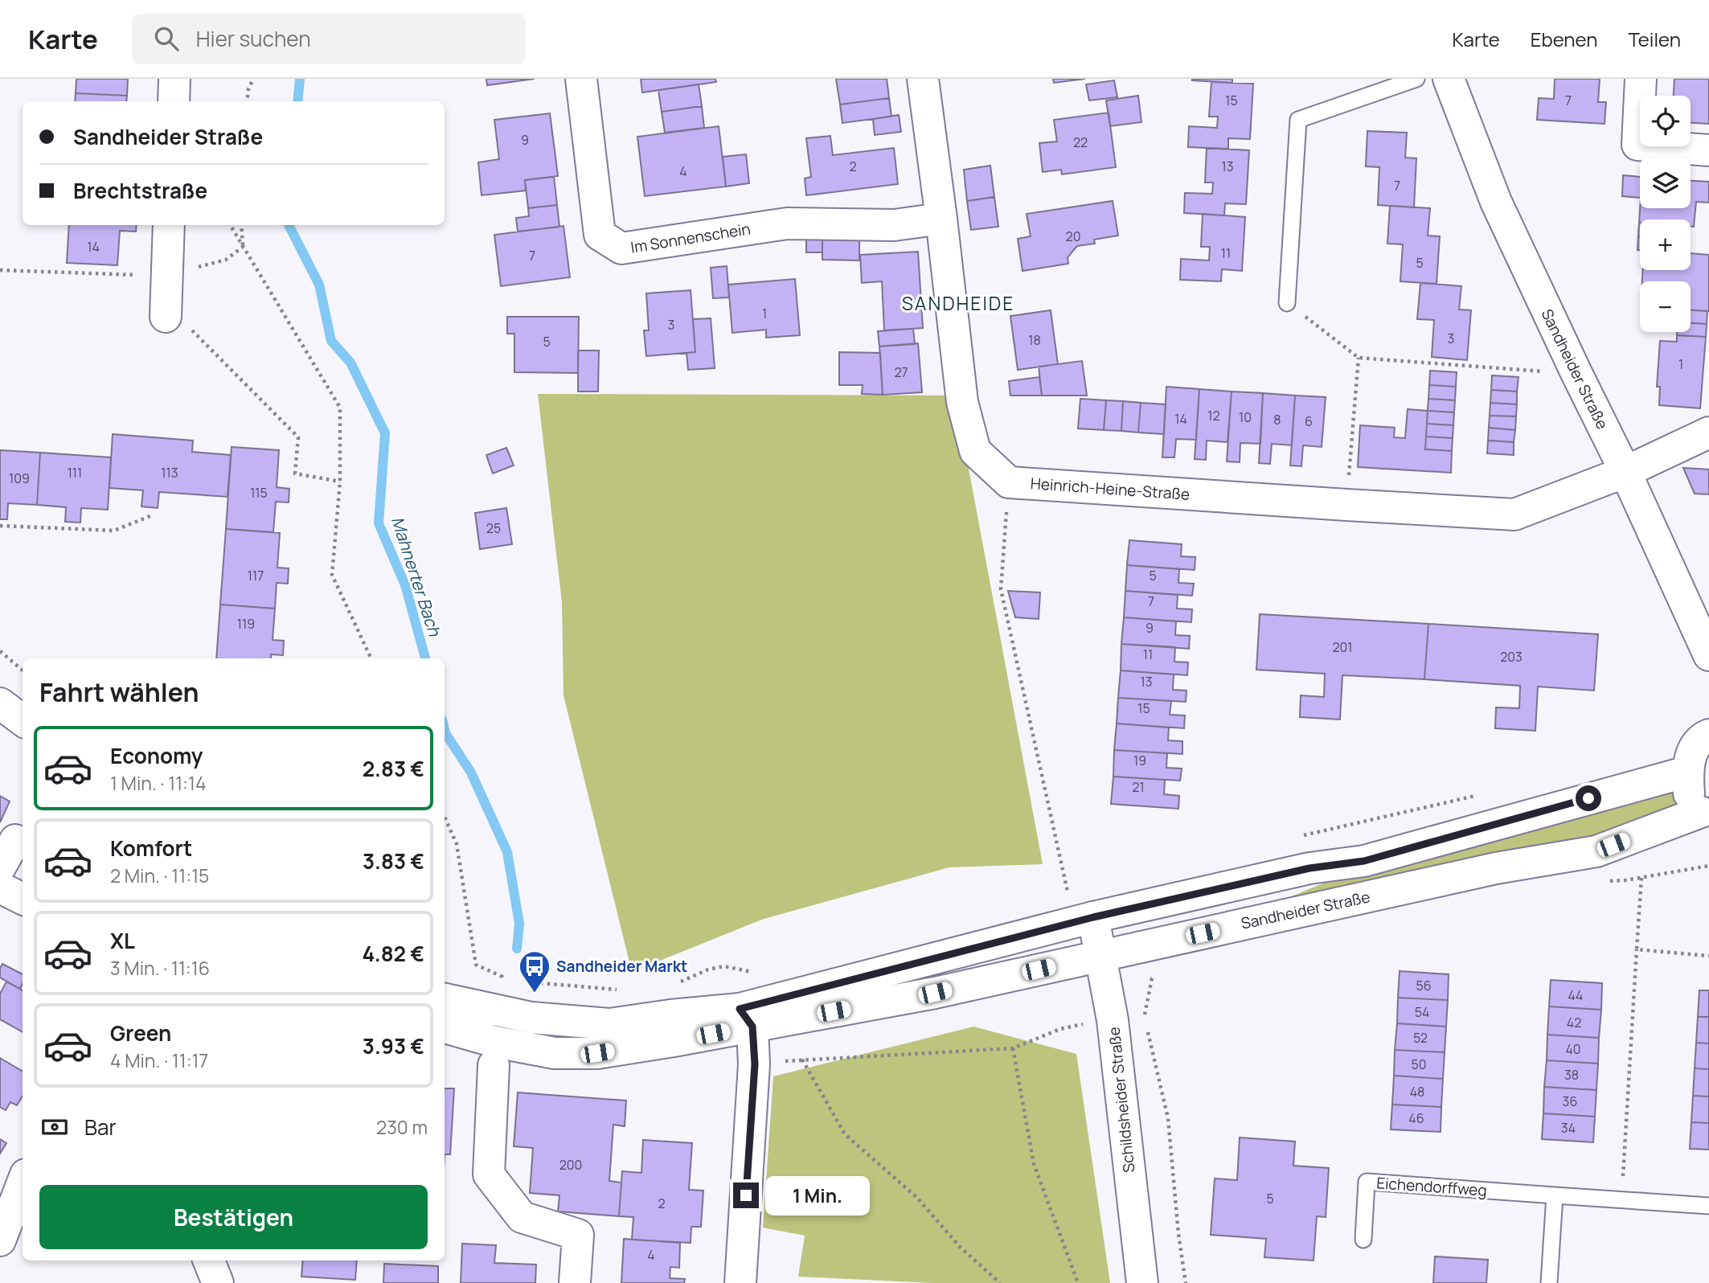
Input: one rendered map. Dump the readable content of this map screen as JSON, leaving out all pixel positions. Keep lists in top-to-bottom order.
{
  "streets": {
    "street": [
      "Im Sonnenschein",
      "Sandheider Straße",
      "Heinrich-Heine-Straße",
      "Schildsheider Straße"
    ],
    "lane": ["Eichendorffweg"]
  },
  "crossings": [
    ["Im Sonnenschein", "Heinrich-Heine-Straße"],
    ["Sandheider Straße", "Heinrich-Heine-Straße"],
    ["Sandheider Straße", "Schildsheider Straße"]
  ],
  "districts": ["SANDHEIDE"],
  "water": ["Mahnerter Bach"],
  "places": {
    "bus stop": ["Sandheider Markt"]
  },
  "house_numbers": [
    "15",
    "7",
    "9",
    "22",
    "2",
    "13",
    "4",
    "7",
    "20",
    "14",
    "11",
    "7",
    "5",
    "1",
    "3",
    "3",
    "18",
    "5",
    "1",
    "27",
    "12",
    "10",
    "14",
    "8",
    "6",
    "111",
    "113",
    "109",
    "115",
    "25",
    "117",
    "5",
    "7",
    "119",
    "9",
    "201",
    "11",
    "203",
    "13",
    "15",
    "19",
    "21",
    "56",
    "44",
    "54",
    "42",
    "52",
    "40",
    "50",
    "38",
    "48",
    "36",
    "46",
    "34",
    "200",
    "5",
    "2",
    "4"
  ],
  "page": {
    "header": "Karte",
    "search": "Hier suchen",
    "nav": ["Karte", "Ebenen", "Teilen"],
    "map_buttons": ["+", "−"],
    "banner": ["Sandheider Straße", "Brechtstraße"],
    "heading": "Fahrt wählen",
    "list": [
      {
        "name": "Economy",
        "note": "1 Min. · 11:14",
        "value": "2.83 €"
      },
      {
        "name": "Komfort",
        "note": "2 Min. · 11:15",
        "value": "3.83 €"
      },
      {
        "name": "XL",
        "note": "3 Min. · 11:16",
        "value": "4.82 €"
      },
      {
        "name": "Green",
        "note": "4 Min. · 11:17",
        "value": "3.93 €"
      }
    ],
    "pay": ["Bar", "230 m"],
    "buttons": "Bestätigen",
    "bubble": "1 Min."
  }
}
